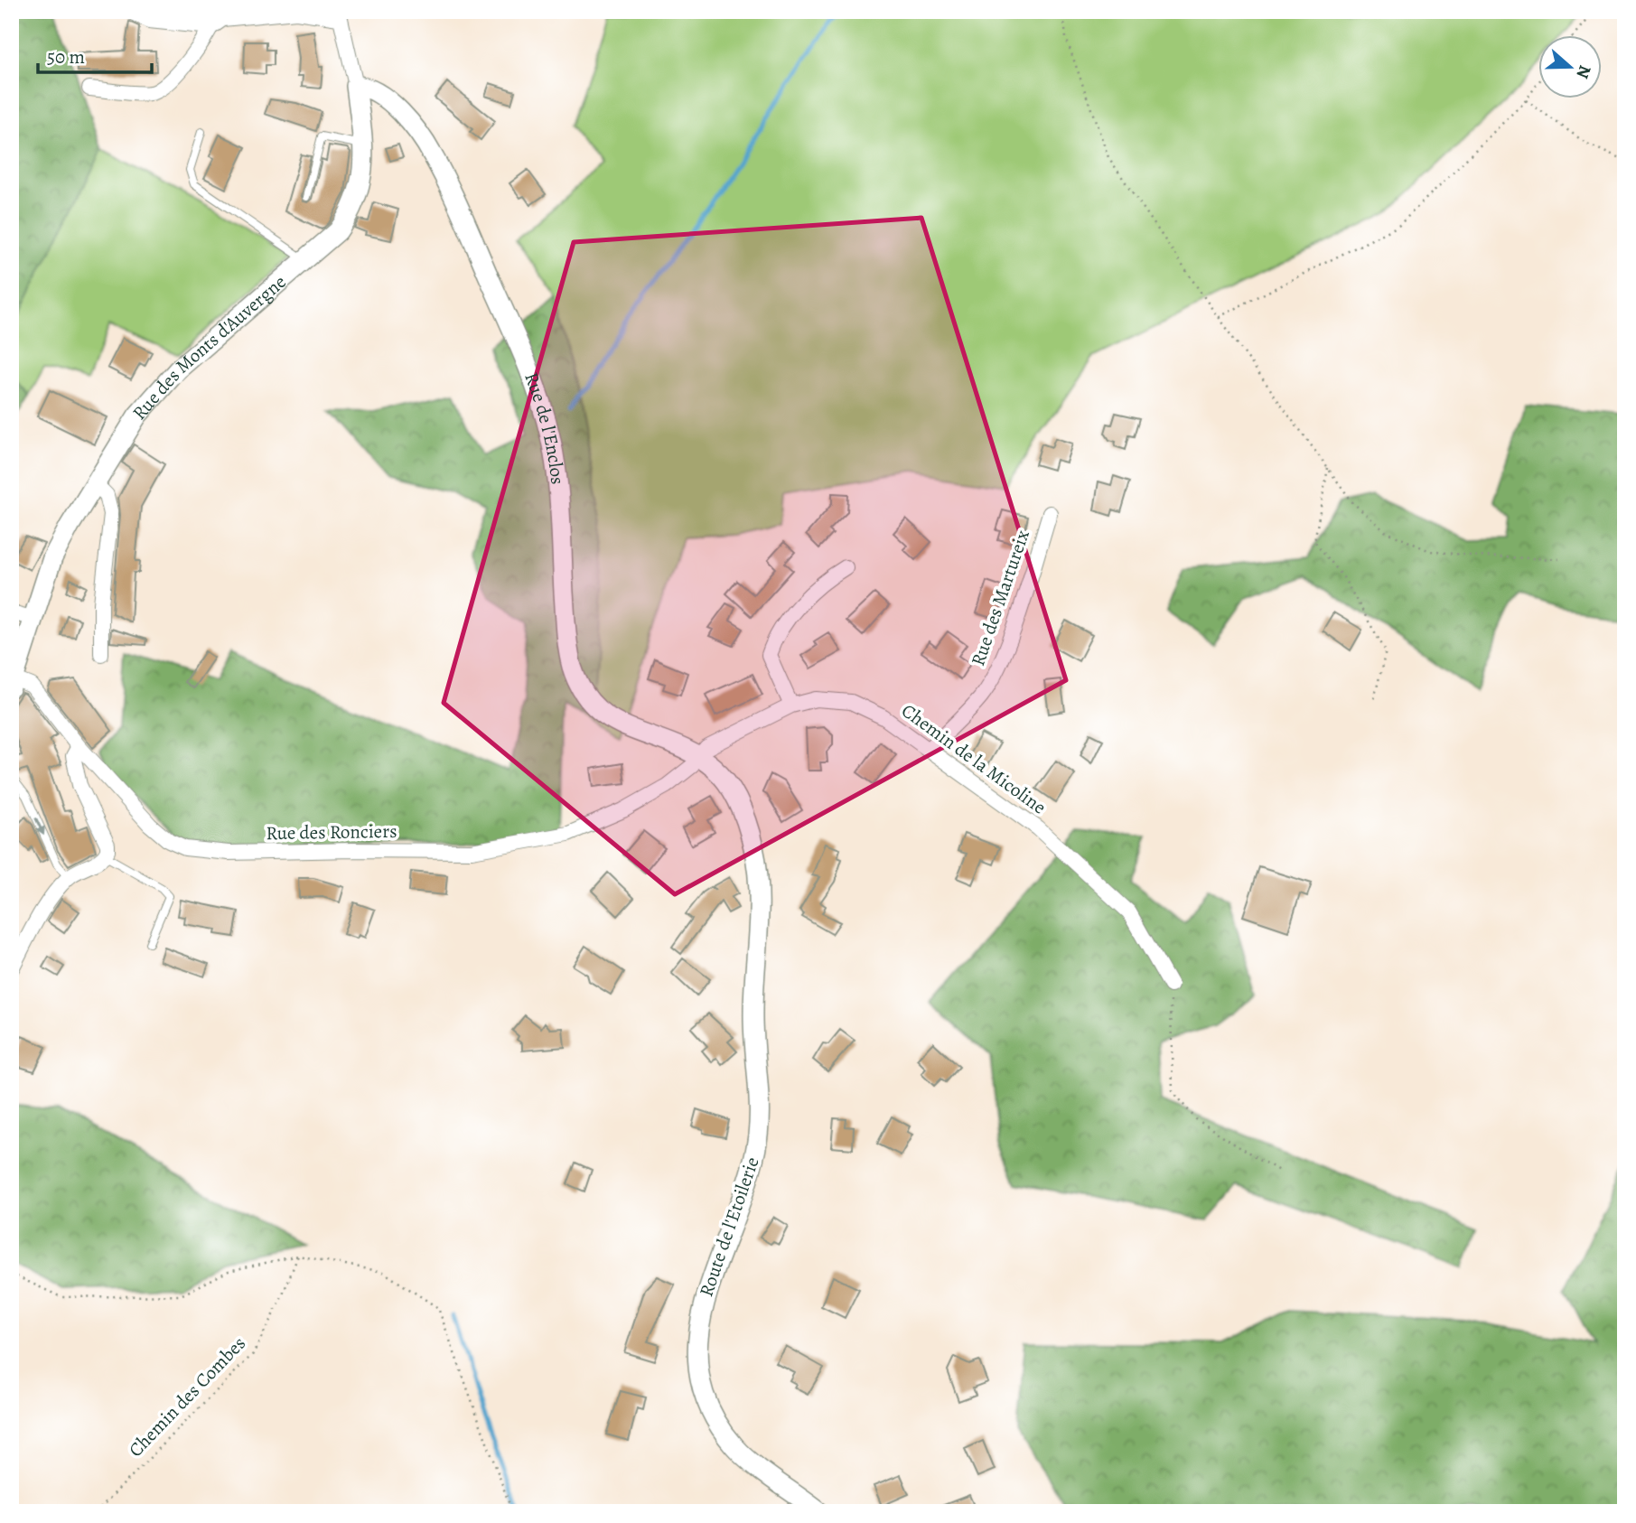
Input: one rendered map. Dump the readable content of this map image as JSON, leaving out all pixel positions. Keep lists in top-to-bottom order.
{
  "streets": {
    "street": [
      "Rue des Monts d'Auvergne",
      "Rue de l'Enclos",
      "Rue des Martureix",
      "Chemin de la Micoline",
      "Rue des Ronciers",
      "Route de l'Etoilerie"
    ],
    "path": ["Chemin des Combes"]
  },
  "crossings": [
    ["Rue des Monts d'Auvergne", "Rue de l'Enclos"],
    ["Rue des Monts d'Auvergne", "Rue des Ronciers"],
    ["Rue de l'Enclos", "Chemin de la Micoline"],
    ["Rue de l'Enclos", "Rue des Ronciers"],
    ["Rue de l'Enclos", "Route de l'Etoilerie"],
    ["Rue des Martureix", "Chemin de la Micoline"],
    ["Chemin de la Micoline", "Rue des Ronciers"],
    ["Chemin de la Micoline", "Route de l'Etoilerie"],
    ["Rue des Ronciers", "Route de l'Etoilerie"]
  ],
  "scale_bar": "50 m",
  "north": "right"
}
